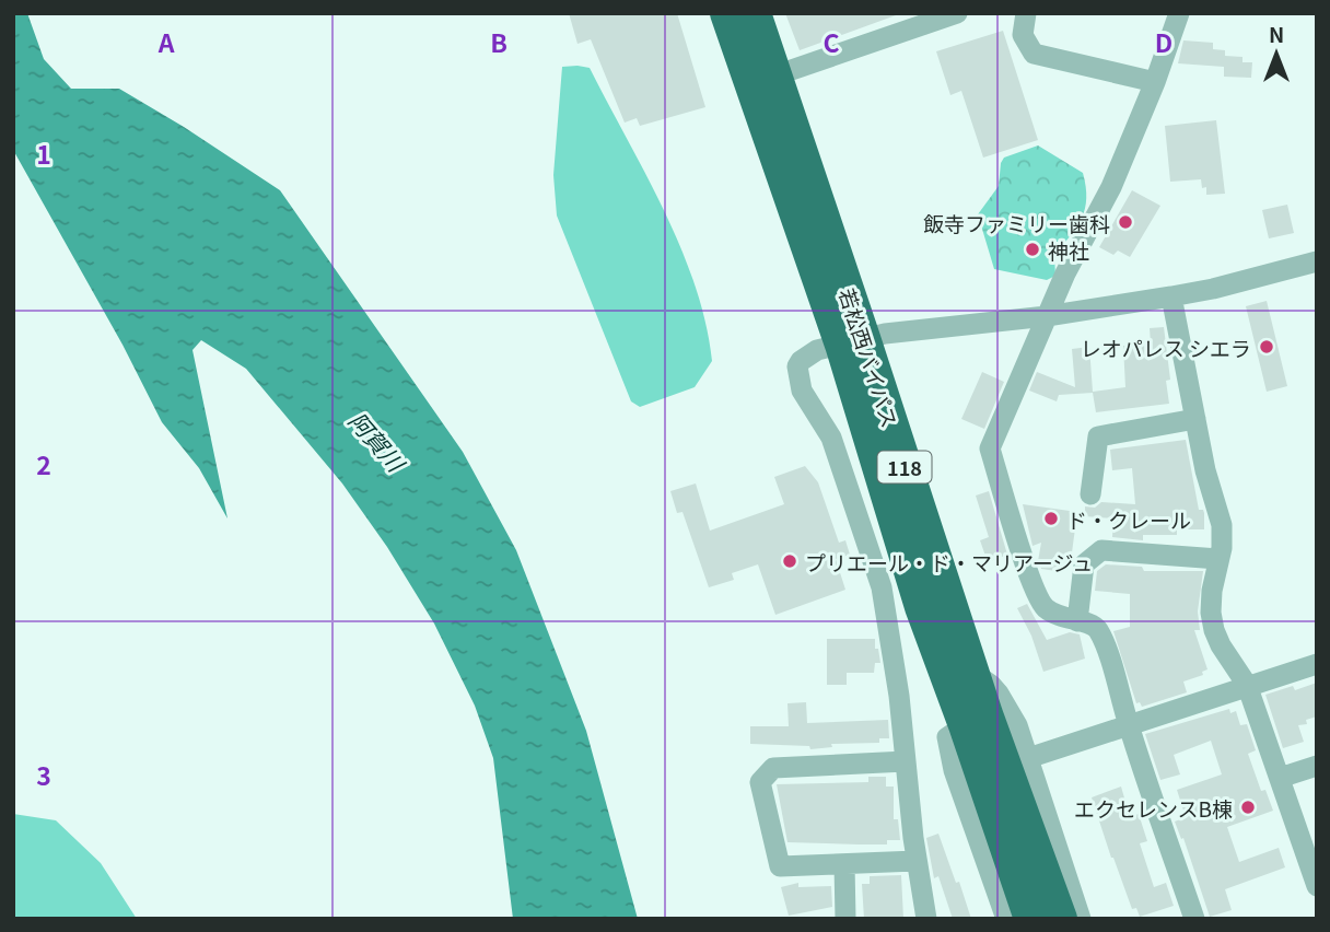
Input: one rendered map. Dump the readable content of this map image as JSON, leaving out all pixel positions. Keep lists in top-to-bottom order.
{
  "streets": {
    "highway": ["若松西バイパス", "118"]
  },
  "water": ["阿賀川"],
  "places": [
    "飯寺ファミリー歯科",
    "神社",
    "レオパレス シエラ",
    "ド・クレール",
    "プリエール・ド・マリアージュ",
    "エクセレンスB棟"
  ],
  "north": "top",
  "grid": {
    "columns": [
      "A",
      "B",
      "C",
      "D"
    ],
    "rows": ["1", "2", "3"]
  }
}
